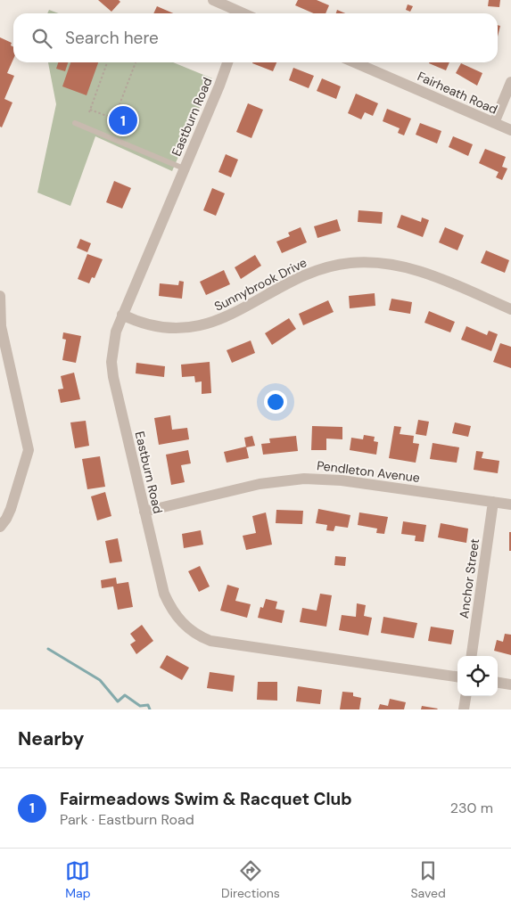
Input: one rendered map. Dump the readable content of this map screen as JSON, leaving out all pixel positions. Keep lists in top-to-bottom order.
{
  "streets": {
    "street": [
      "Fairheath Road",
      "Eastburn Road",
      "Sunnybrook Drive",
      "Pendleton Avenue",
      "Anchor Street"
    ]
  },
  "crossings": [
    ["Eastburn Road", "Sunnybrook Drive"],
    ["Eastburn Road", "Pendleton Avenue"],
    ["Pendleton Avenue", "Anchor Street"]
  ],
  "page": {
    "search": "Search here",
    "pins": "1",
    "heading": "Nearby",
    "list": [
      {
        "mark": "1",
        "name": "Fairmeadows Swim & Racquet Club",
        "note": "Park · Eastburn Road",
        "value": "230 m"
      }
    ],
    "nav": ["Map", "Directions", "Saved"]
  }
}
